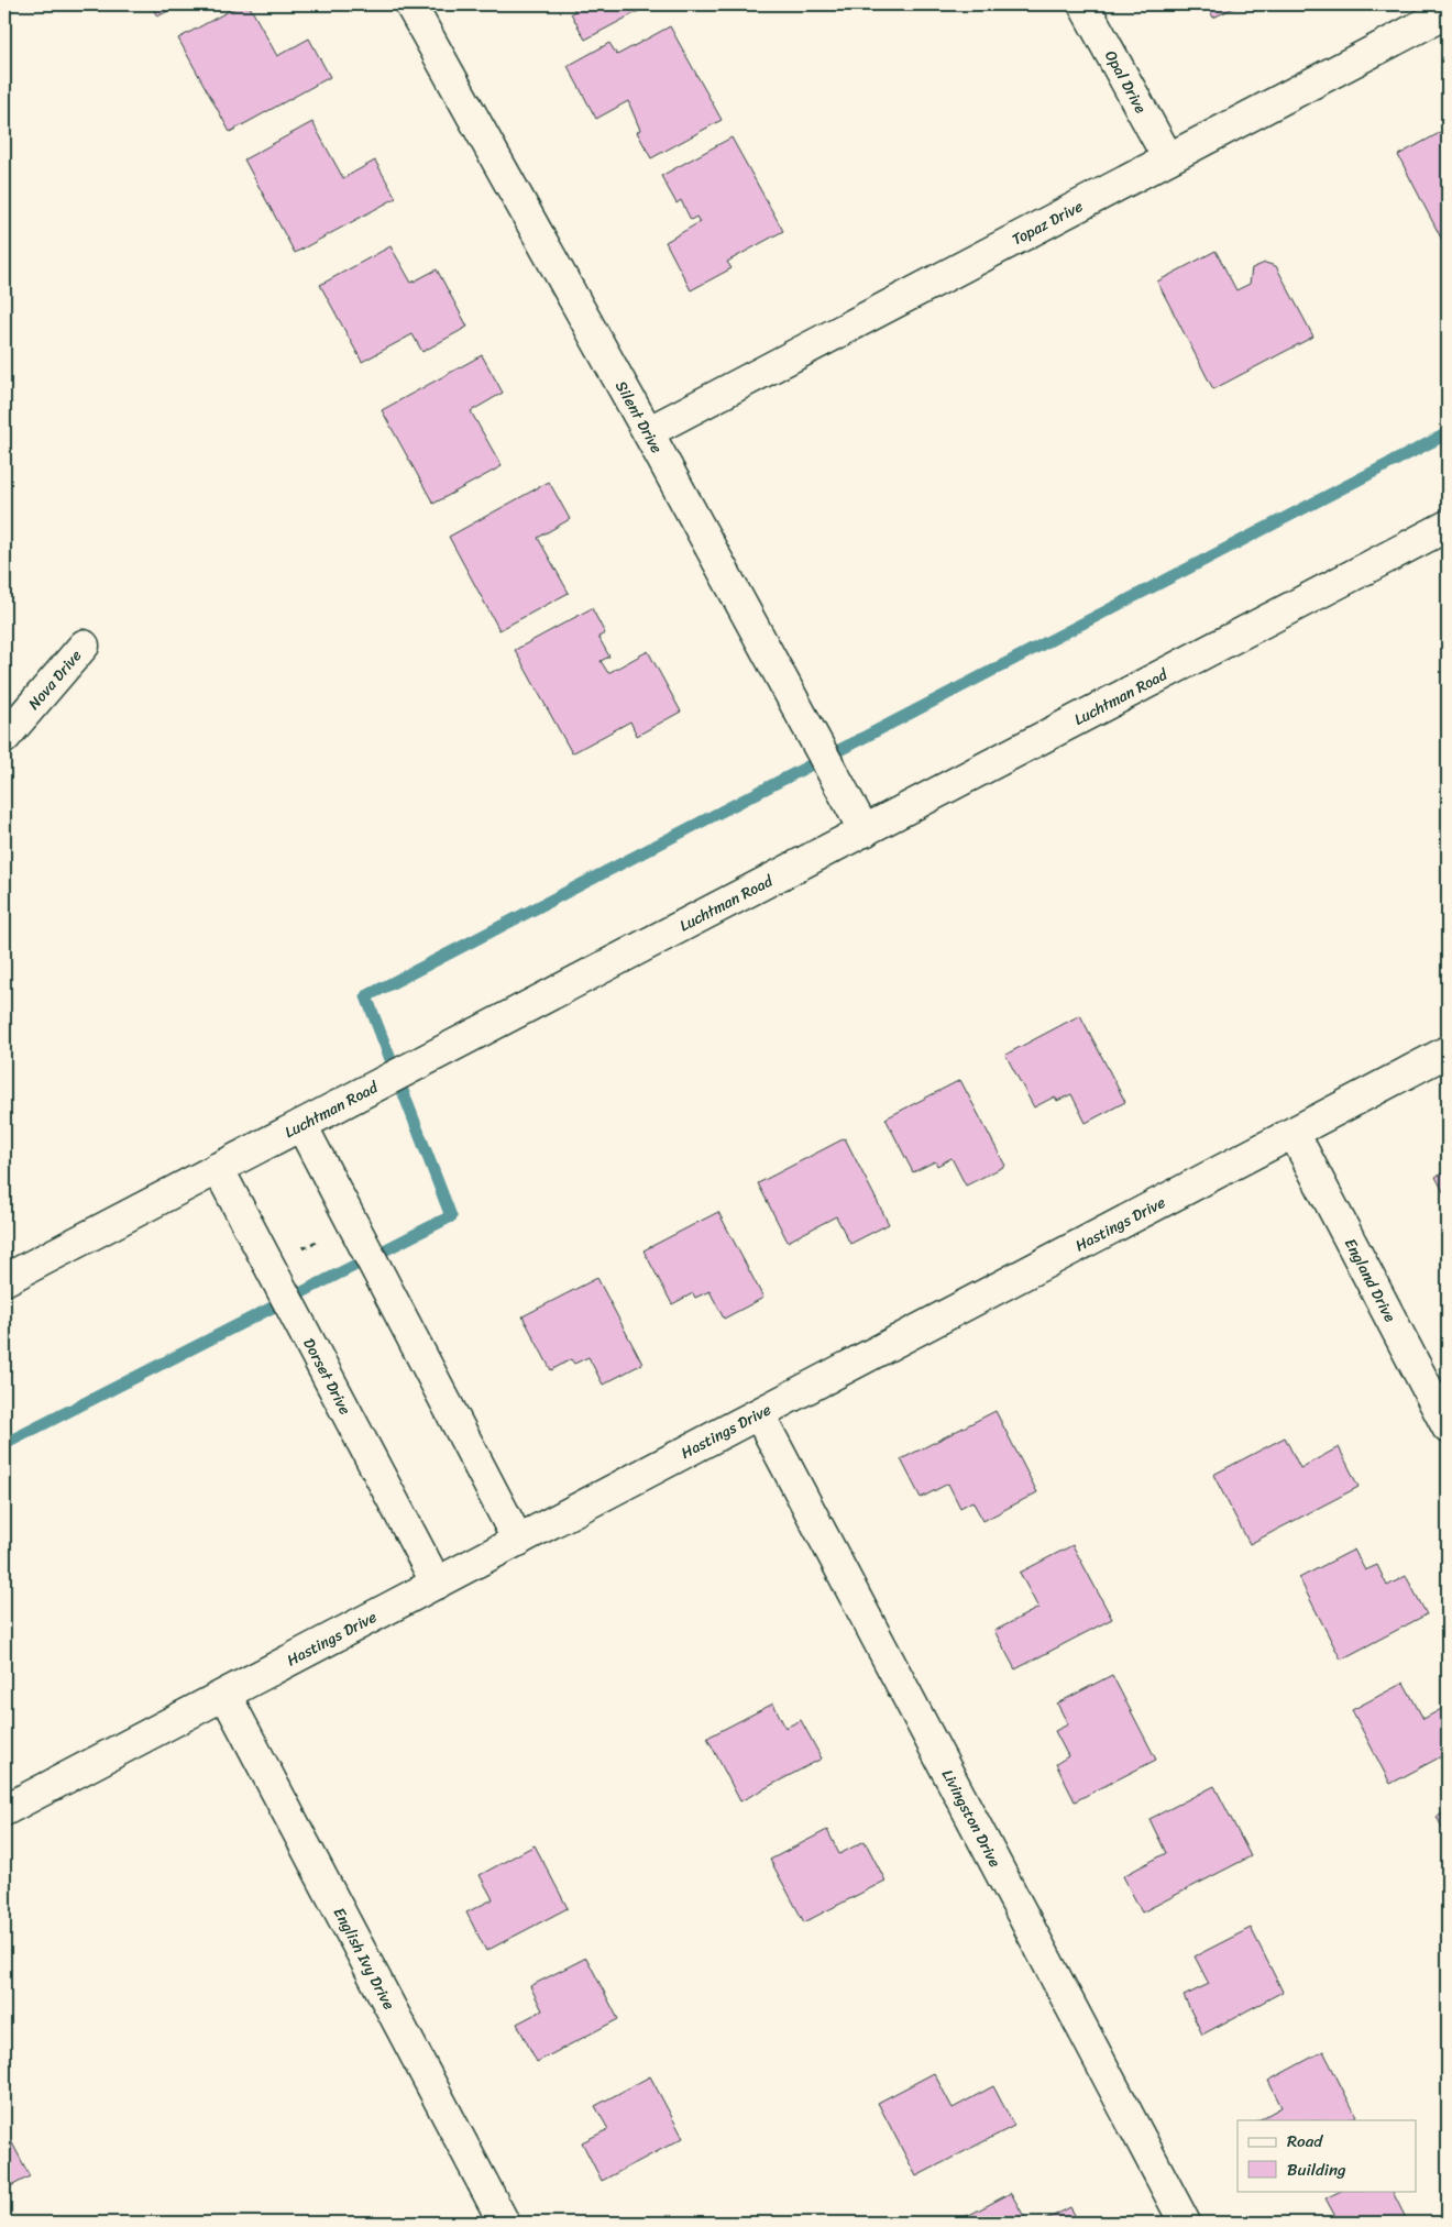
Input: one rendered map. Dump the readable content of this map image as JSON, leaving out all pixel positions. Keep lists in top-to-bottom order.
{
  "streets": {
    "street": [
      "Opal Drive",
      "Topaz Drive",
      "Silent Drive",
      "Nova Drive",
      "Luchtman Road",
      "Hastings Drive",
      "England Drive",
      "Dorset Drive",
      "Livingston Drive",
      "English Ivy Drive"
    ]
  },
  "crossings": [
    ["Opal Drive", "Topaz Drive"],
    ["Topaz Drive", "Silent Drive"],
    ["Silent Drive", "Luchtman Road"],
    ["Luchtman Road", "Dorset Drive"],
    ["Hastings Drive", "England Drive"],
    ["Hastings Drive", "Dorset Drive"],
    ["Hastings Drive", "Livingston Drive"],
    ["Hastings Drive", "English Ivy Drive"]
  ],
  "legend": ["Road", "Building"]
}
